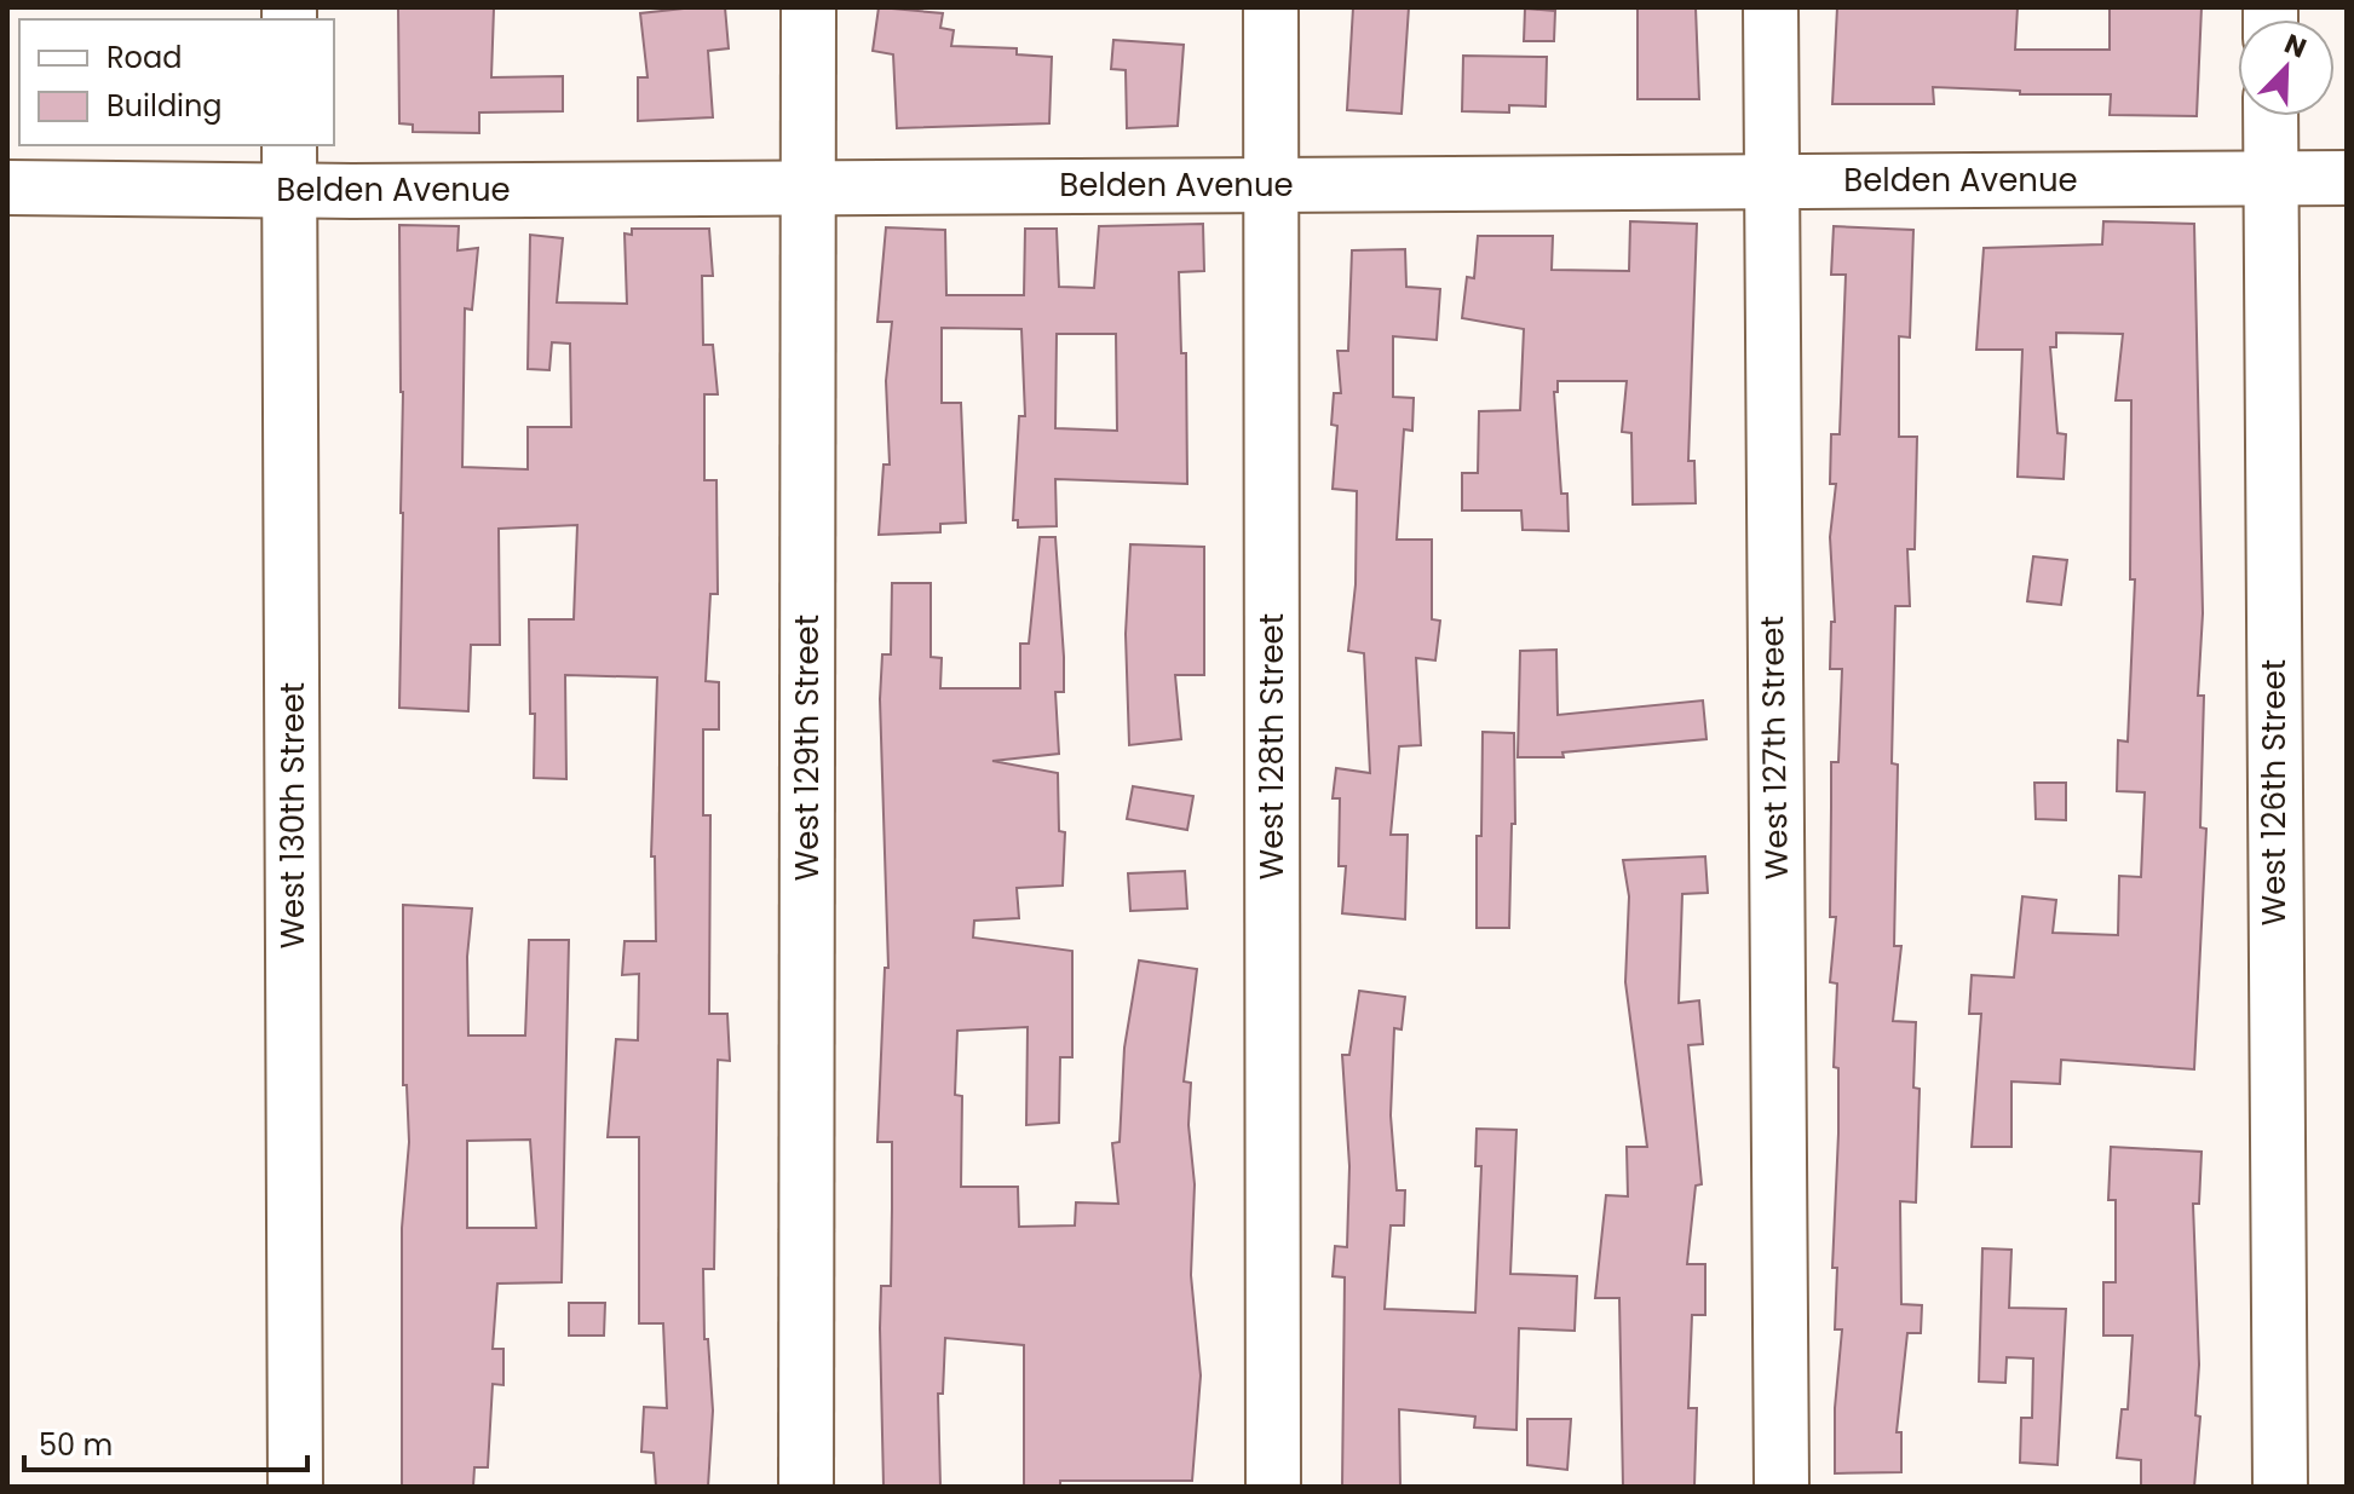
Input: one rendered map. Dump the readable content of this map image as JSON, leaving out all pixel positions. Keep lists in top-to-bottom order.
{
  "streets": {
    "street": [
      "Belden Avenue",
      "West 128th Street",
      "West 129th Street",
      "West 127th Street",
      "West 126th Street",
      "West 130th Street"
    ]
  },
  "crossings": [
    ["Belden Avenue", "West 128th Street"],
    ["Belden Avenue", "West 129th Street"],
    ["Belden Avenue", "West 127th Street"],
    ["Belden Avenue", "West 126th Street"],
    ["Belden Avenue", "West 130th Street"]
  ],
  "legend": ["Road", "Building"],
  "scale_bar": "50 m",
  "north": "top right"
}
